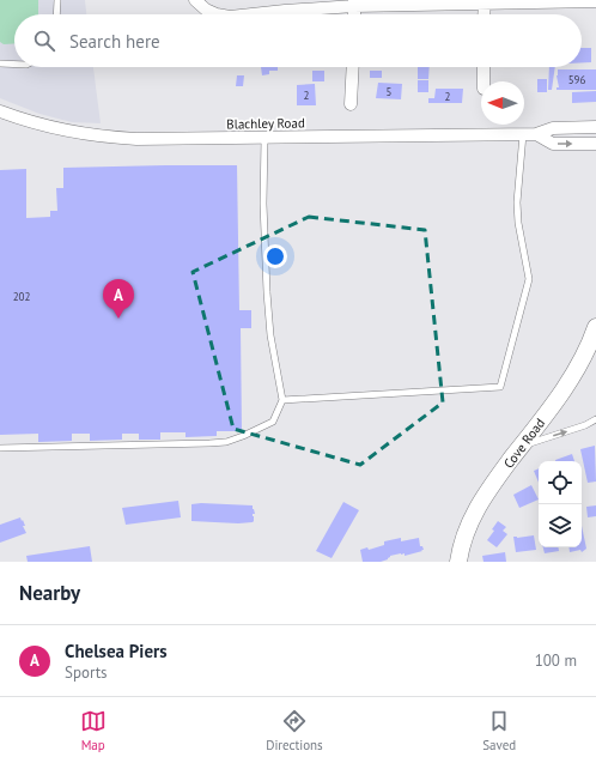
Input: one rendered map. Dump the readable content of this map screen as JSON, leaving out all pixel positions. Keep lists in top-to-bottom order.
{
  "streets": {
    "main road": ["Cove Road"],
    "street": ["Blachley Road"]
  },
  "house_numbers": [
    "596",
    "5",
    "2",
    "2",
    "202"
  ],
  "north": "left",
  "page": {
    "search": "Search here",
    "pins": "A",
    "heading": "Nearby",
    "list": [
      {
        "mark": "A",
        "name": "Chelsea Piers",
        "note": "Sports",
        "value": "100 m"
      }
    ],
    "nav": ["Map", "Directions", "Saved"]
  }
}
